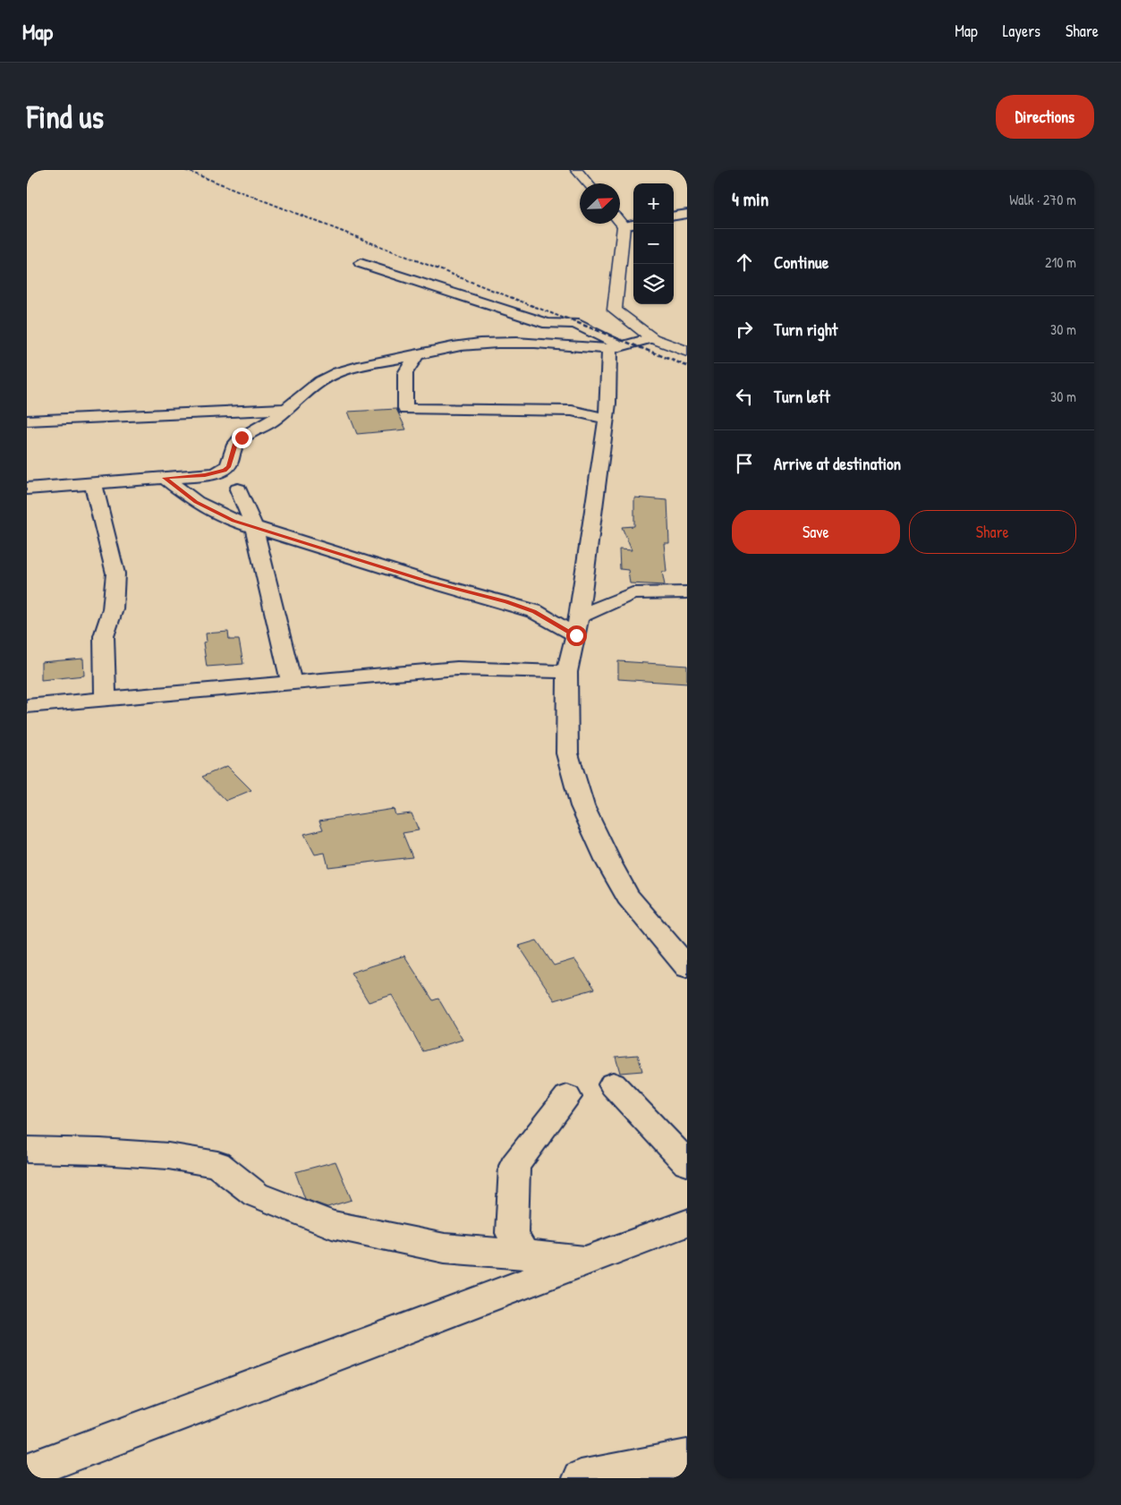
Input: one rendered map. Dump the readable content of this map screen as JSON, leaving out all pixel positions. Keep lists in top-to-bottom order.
{
  "north": "top right",
  "page": {
    "header": "Map",
    "nav": ["Map", "Layers", "Share"],
    "buttons": [
      "Directions",
      ["Save", "Share"]
    ],
    "title": "Find us",
    "heading": ["4 min", "Walk · 270 m"],
    "map_buttons": ["+", "−"],
    "list": [
      ["Continue", "210 m"],
      ["Turn right", "30 m"],
      ["Turn left", "30 m"],
      "Arrive at destination"
    ]
  }
}
